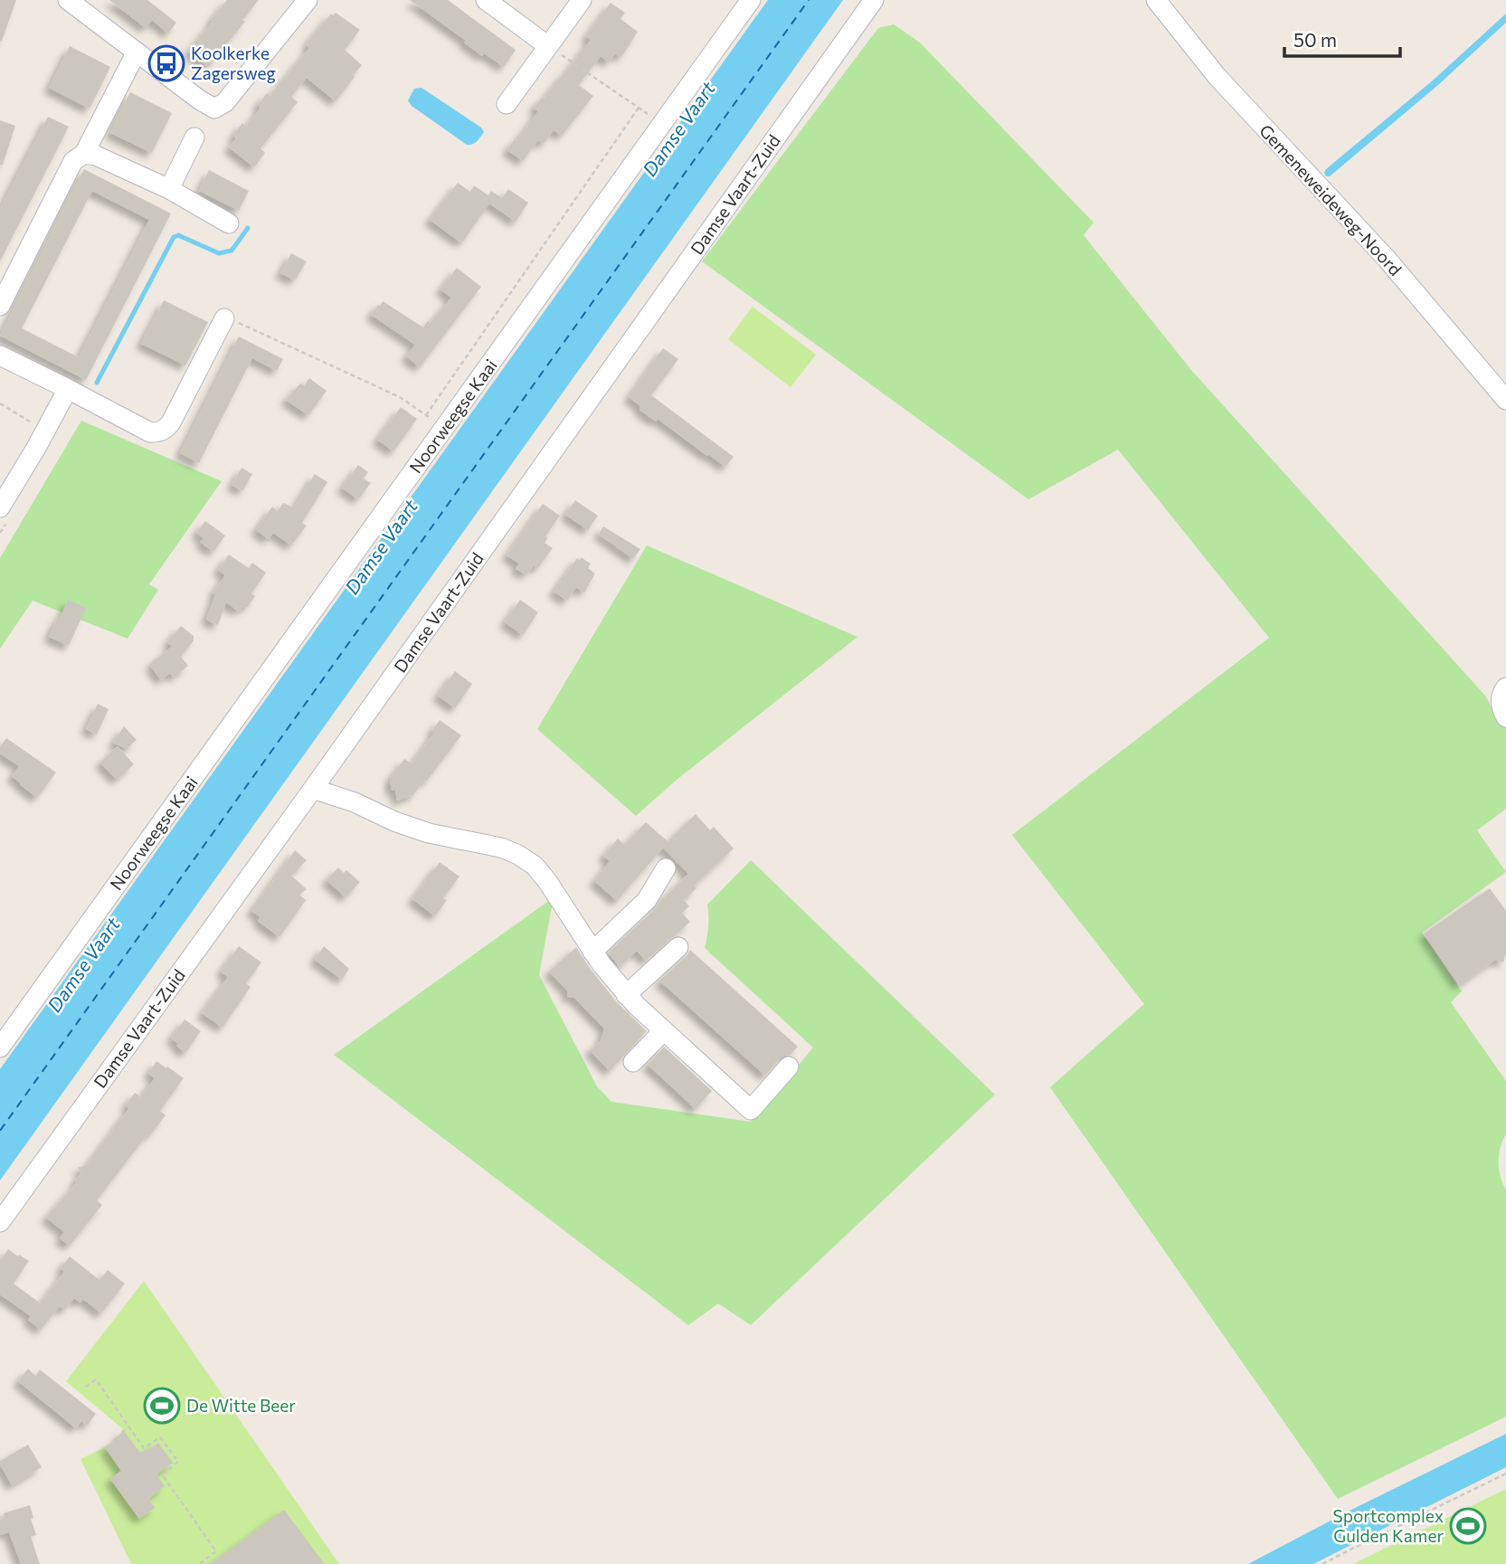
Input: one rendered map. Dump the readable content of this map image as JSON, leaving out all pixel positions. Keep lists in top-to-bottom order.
{
  "streets": {
    "street": ["Damse Vaart-Zuid", "Gemeneweideweg-Noord", "Noorweegse Kaai"]
  },
  "water": ["Damse Vaart"],
  "places": {
    "bus stop": ["Koolkerke Zagersweg"],
    "sports": ["De Witte Beer", "Sportcomplex Gulden Kamer"]
  },
  "scale_bar": "50 m"
}
